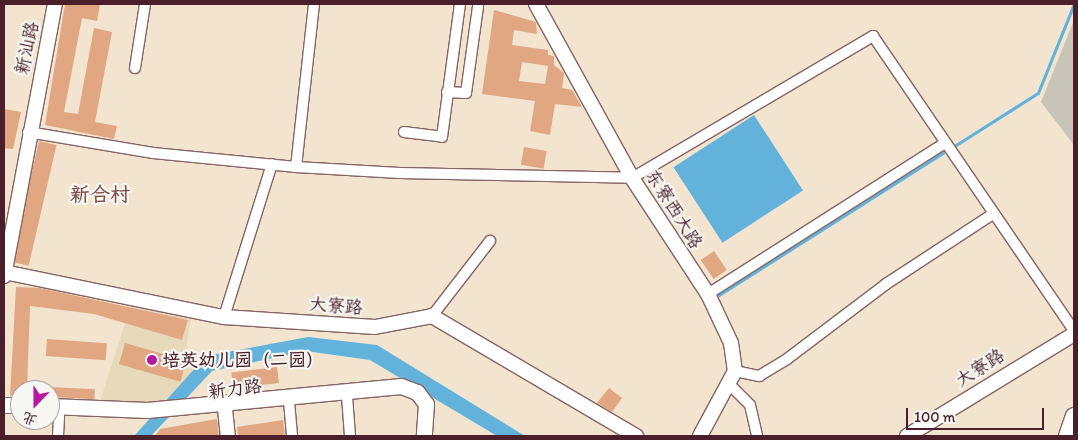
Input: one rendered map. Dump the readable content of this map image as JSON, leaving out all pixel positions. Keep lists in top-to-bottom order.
{
  "streets": {
    "main road": ["新力路"],
    "street": ["新汕路", "东寮西大路", "大寮路"]
  },
  "crossings": [
    ["新汕路", "大寮路"]
  ],
  "districts": ["新合村"],
  "places": ["培英幼儿园（二园）"],
  "scale_bar": "100 m",
  "north": "bottom"
}
